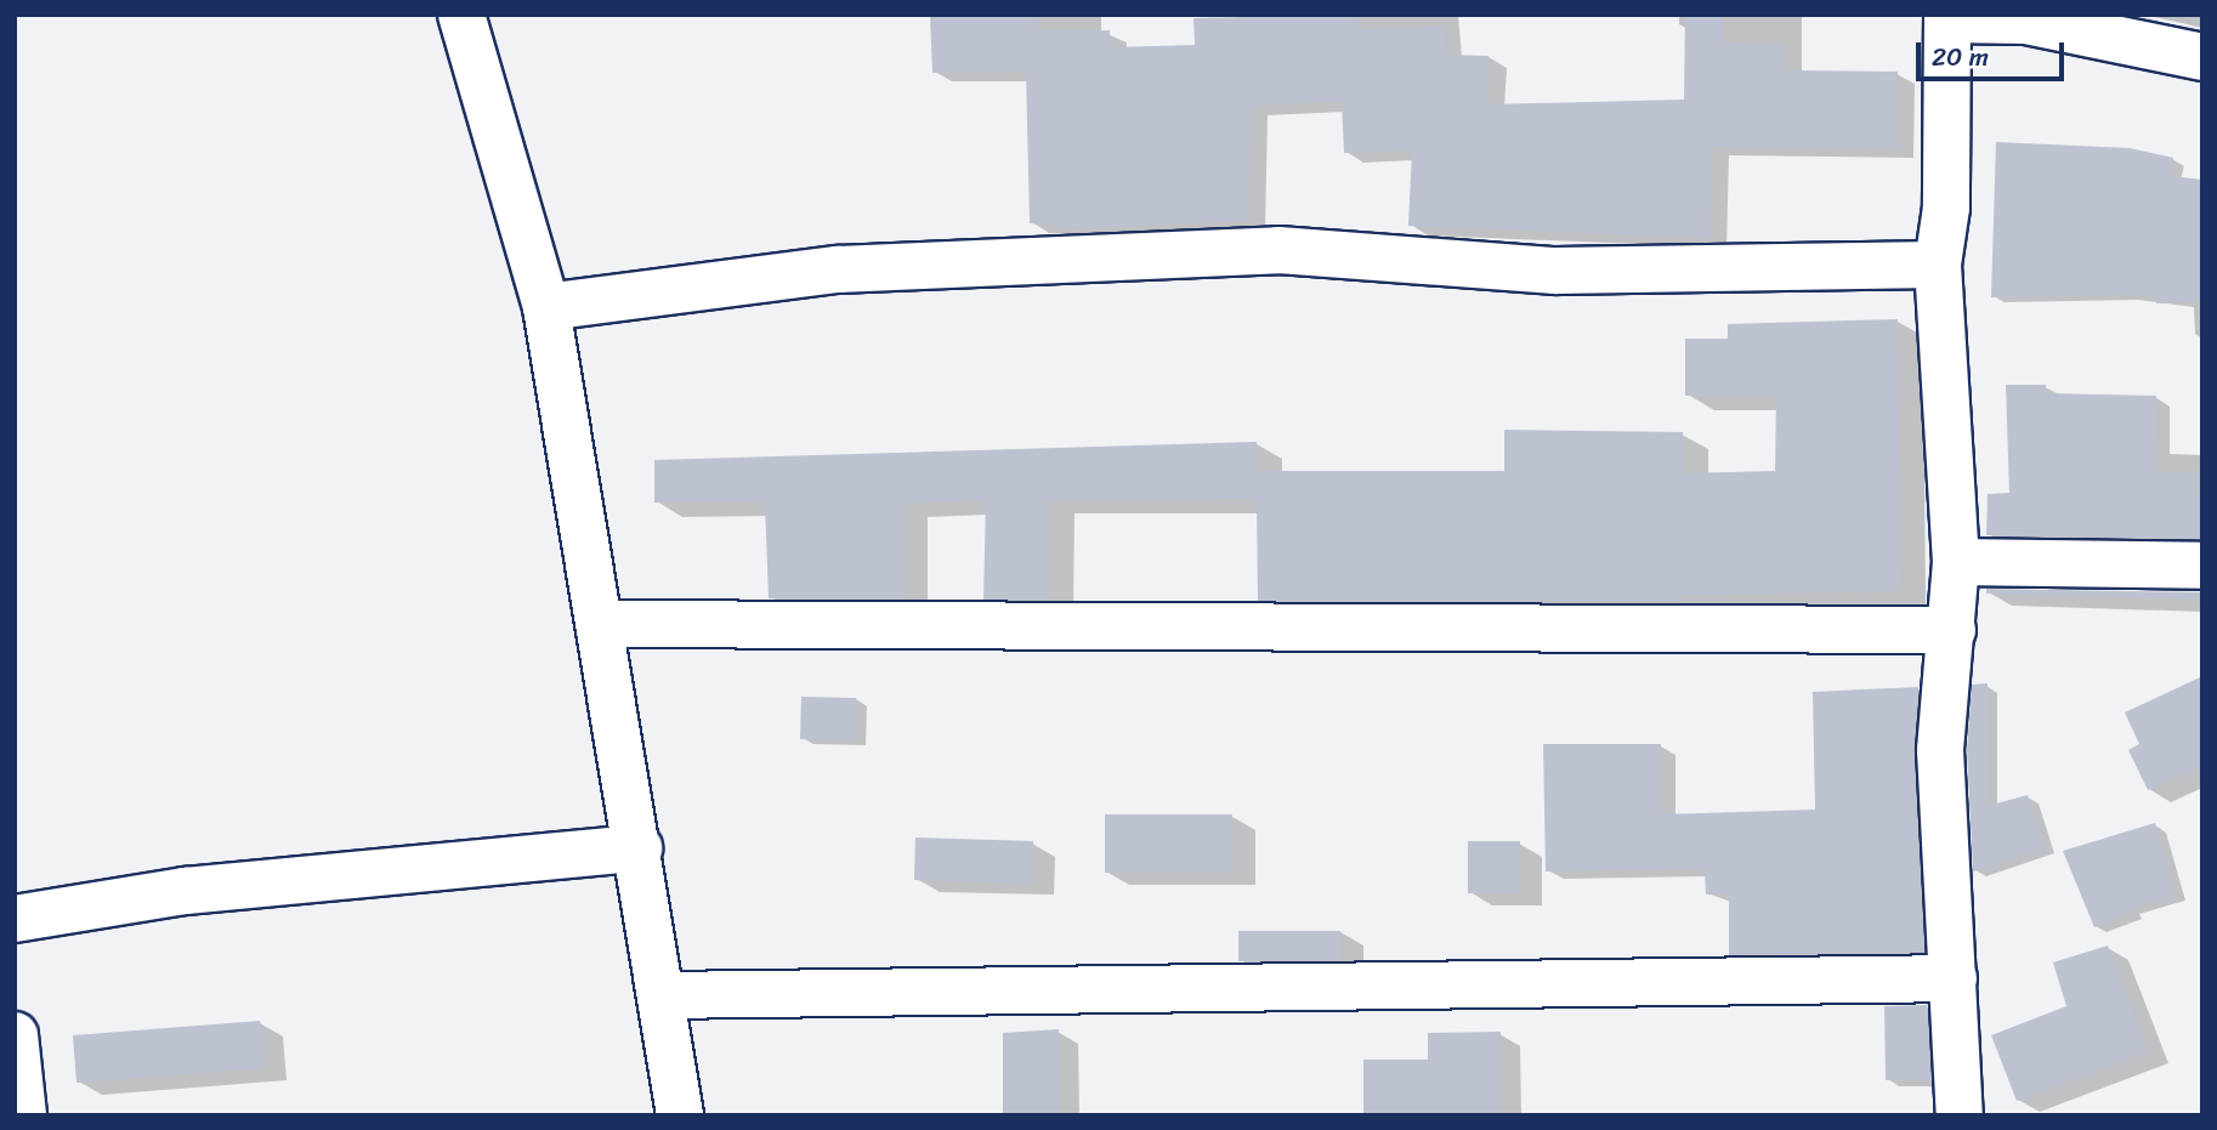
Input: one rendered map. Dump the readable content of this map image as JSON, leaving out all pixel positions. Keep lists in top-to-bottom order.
{
  "scale_bar": "20 m"
}
